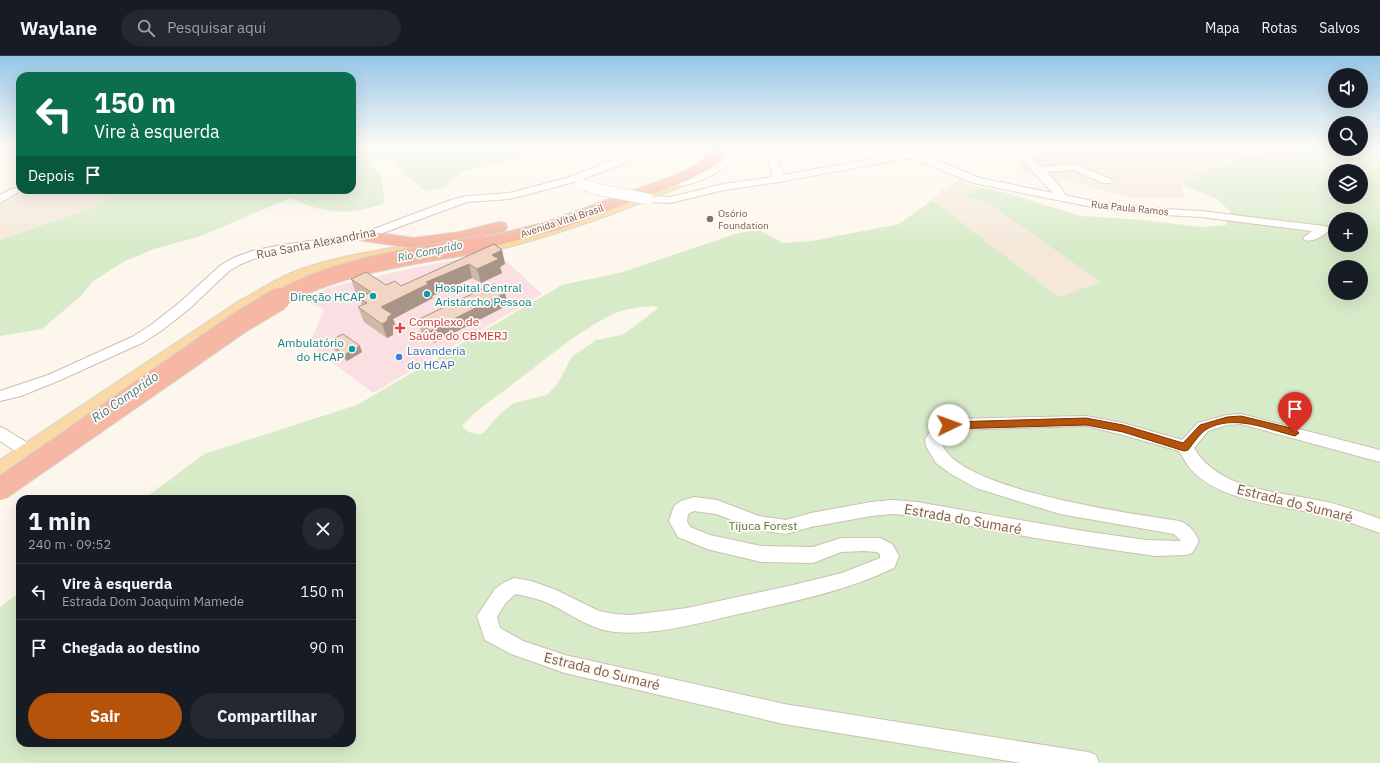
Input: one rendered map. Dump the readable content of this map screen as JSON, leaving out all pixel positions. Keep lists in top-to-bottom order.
{
  "streets": {
    "highway": ["Avenida Vital Brasil"],
    "street": ["Rua Paula Ramos", "Rua Santa Alexandrina", "Estrada do Sumaré"]
  },
  "crossings": [
    ["Rua Paula Ramos", "Rua Santa Alexandrina"]
  ],
  "water": ["Rio Comprido"],
  "parks": ["Tijuca Forest"],
  "places": {
    "other": [
      "Osório Foundation",
      "Hospital Central Aristarcho Pessoa",
      "Direção HCAP",
      "Ambulatório do HCAP",
      "Lavanderia do HCAP"
    ],
    "health": ["Complexo de Saúde do CBMERJ"]
  },
  "page": {
    "header": "Waylane",
    "search": "Pesquisar aqui",
    "nav": ["Mapa", "Rotas", "Salvos"],
    "map_buttons": ["+", "−"],
    "turn": ["150 m", "Vire à esquerda"],
    "then": "Depois",
    "heading": ["1 min", "240 m · 09:52"],
    "list": [
      {
        "name": "Vire à esquerda",
        "note": "Estrada Dom Joaquim Mamede",
        "value": "150 m"
      },
      {
        "name": "Chegada ao destino",
        "value": "90 m"
      }
    ],
    "buttons": ["Sair", "Compartilhar"]
  }
}
